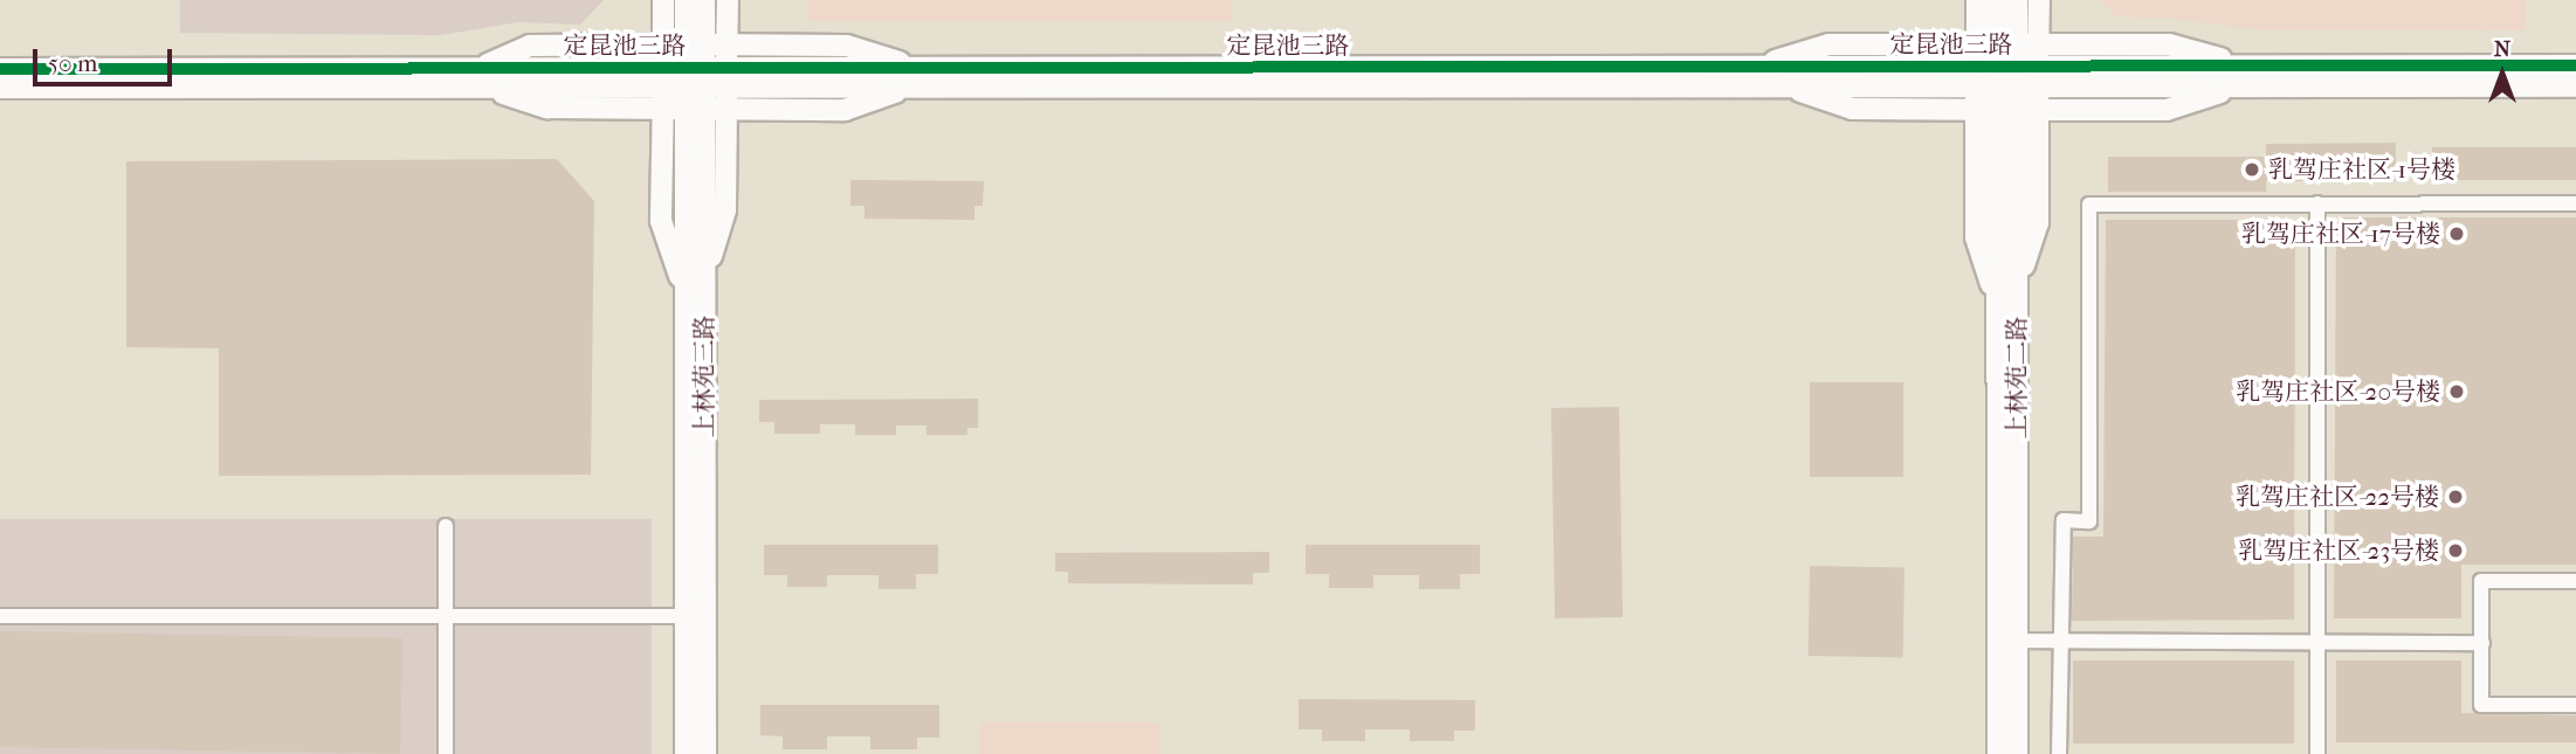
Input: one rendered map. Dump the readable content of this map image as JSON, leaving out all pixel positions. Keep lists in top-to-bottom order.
{
  "streets": {
    "street": ["定昆池三路", "上林苑三路", "上林苑二路"]
  },
  "crossings": [
    ["定昆池三路", "上林苑三路"],
    ["定昆池三路", "上林苑二路"]
  ],
  "places": [
    "乳驾庄社区-1号楼",
    "乳驾庄社区-17号楼",
    "乳驾庄社区-20号楼",
    "乳驾庄社区-22号楼",
    "乳驾庄社区-23号楼"
  ],
  "scale_bar": "50 m",
  "north": "top"
}
